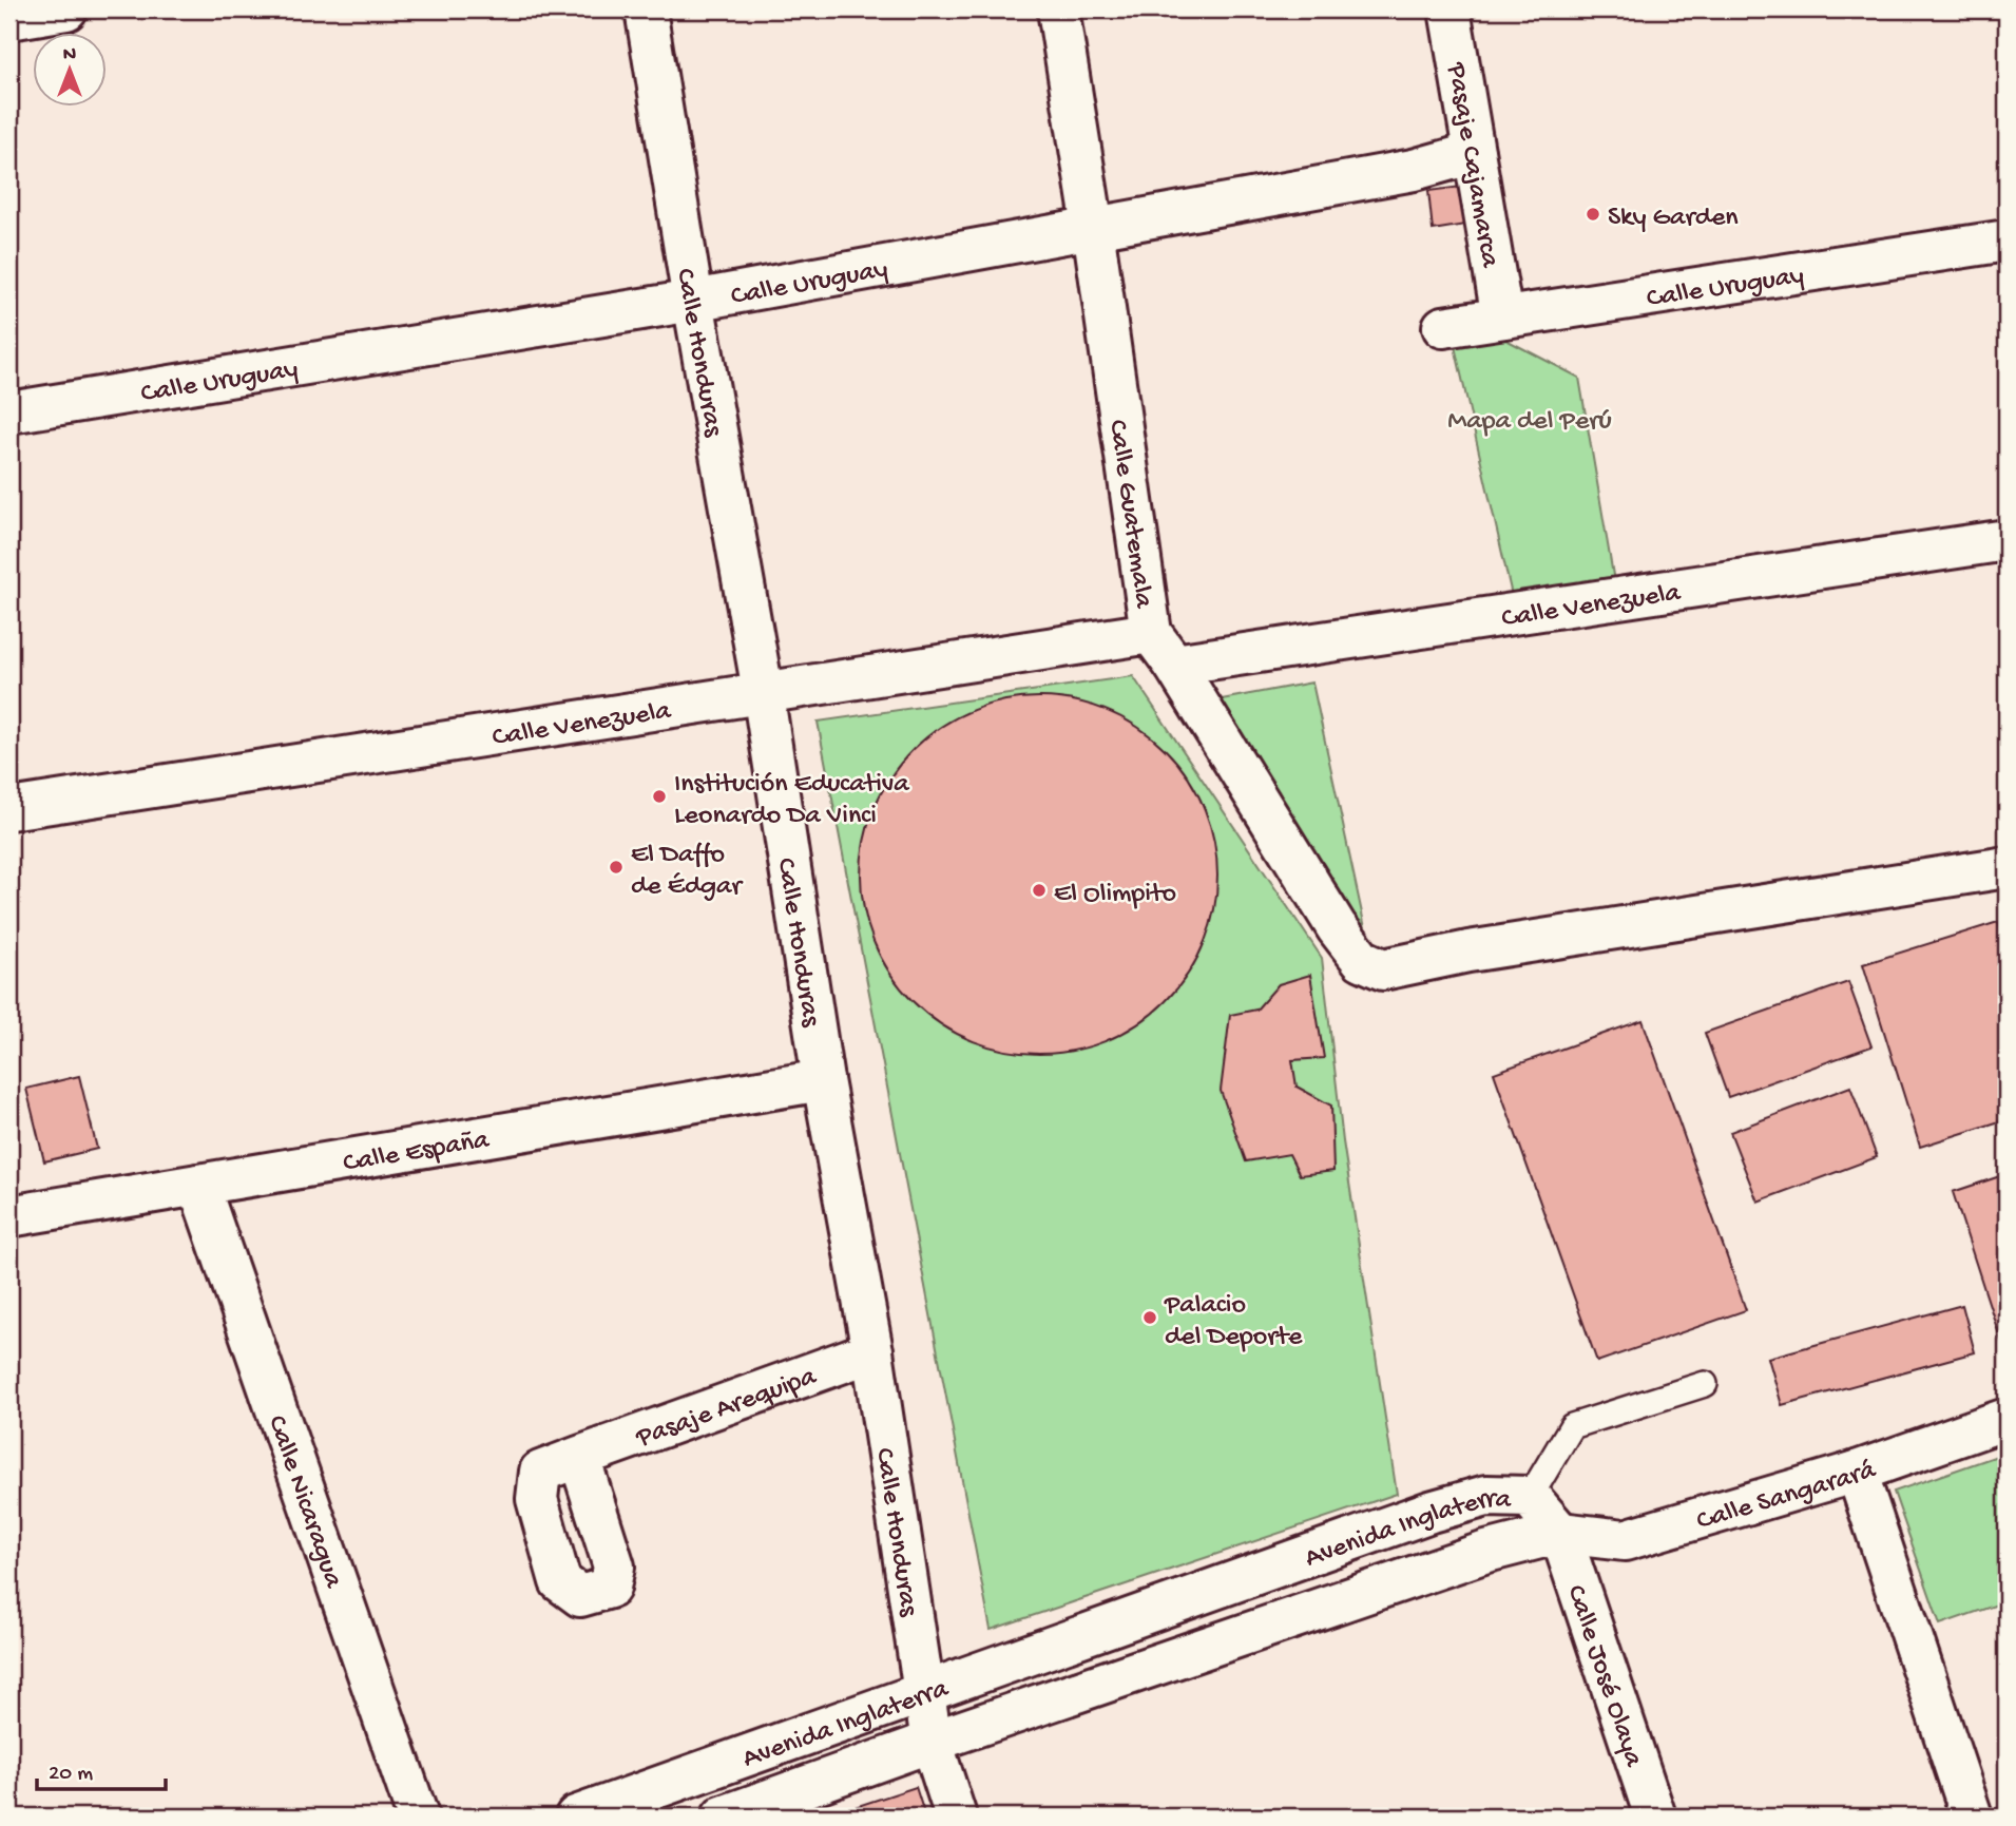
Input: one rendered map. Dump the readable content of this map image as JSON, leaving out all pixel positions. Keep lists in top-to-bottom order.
{
  "streets": {
    "street": [
      "Pasaje Cajamarca",
      "Calle Uruguay",
      "Calle Honduras",
      "Calle Guatemala",
      "Calle Venezuela",
      "Calle España",
      "Pasaje Arequipa",
      "Calle Sangarará",
      "Calle Nicaragua",
      "Avenida Inglaterra",
      "Calle José Olaya"
    ]
  },
  "crossings": [
    ["Pasaje Cajamarca", "Calle Uruguay"],
    ["Calle Uruguay", "Calle Honduras"],
    ["Calle Uruguay", "Calle Guatemala"],
    ["Calle Honduras", "Calle Venezuela"],
    ["Calle Honduras", "Calle España"],
    ["Calle Honduras", "Pasaje Arequipa"],
    ["Calle Honduras", "Avenida Inglaterra"],
    ["Calle Guatemala", "Calle Venezuela"],
    ["Calle España", "Calle Nicaragua"],
    ["Calle Sangarará", "Avenida Inglaterra"],
    ["Calle Sangarará", "Calle José Olaya"],
    ["Avenida Inglaterra", "Calle José Olaya"]
  ],
  "parks": ["Mapa del Perú"],
  "places": [
    "Sky Garden",
    "Institución Educativa Leonardo Da Vinci",
    "El Daffo de Édgar",
    "El Olimpito",
    "Palacio del Deporte"
  ],
  "scale_bar": "20 m",
  "north": "top"
}
